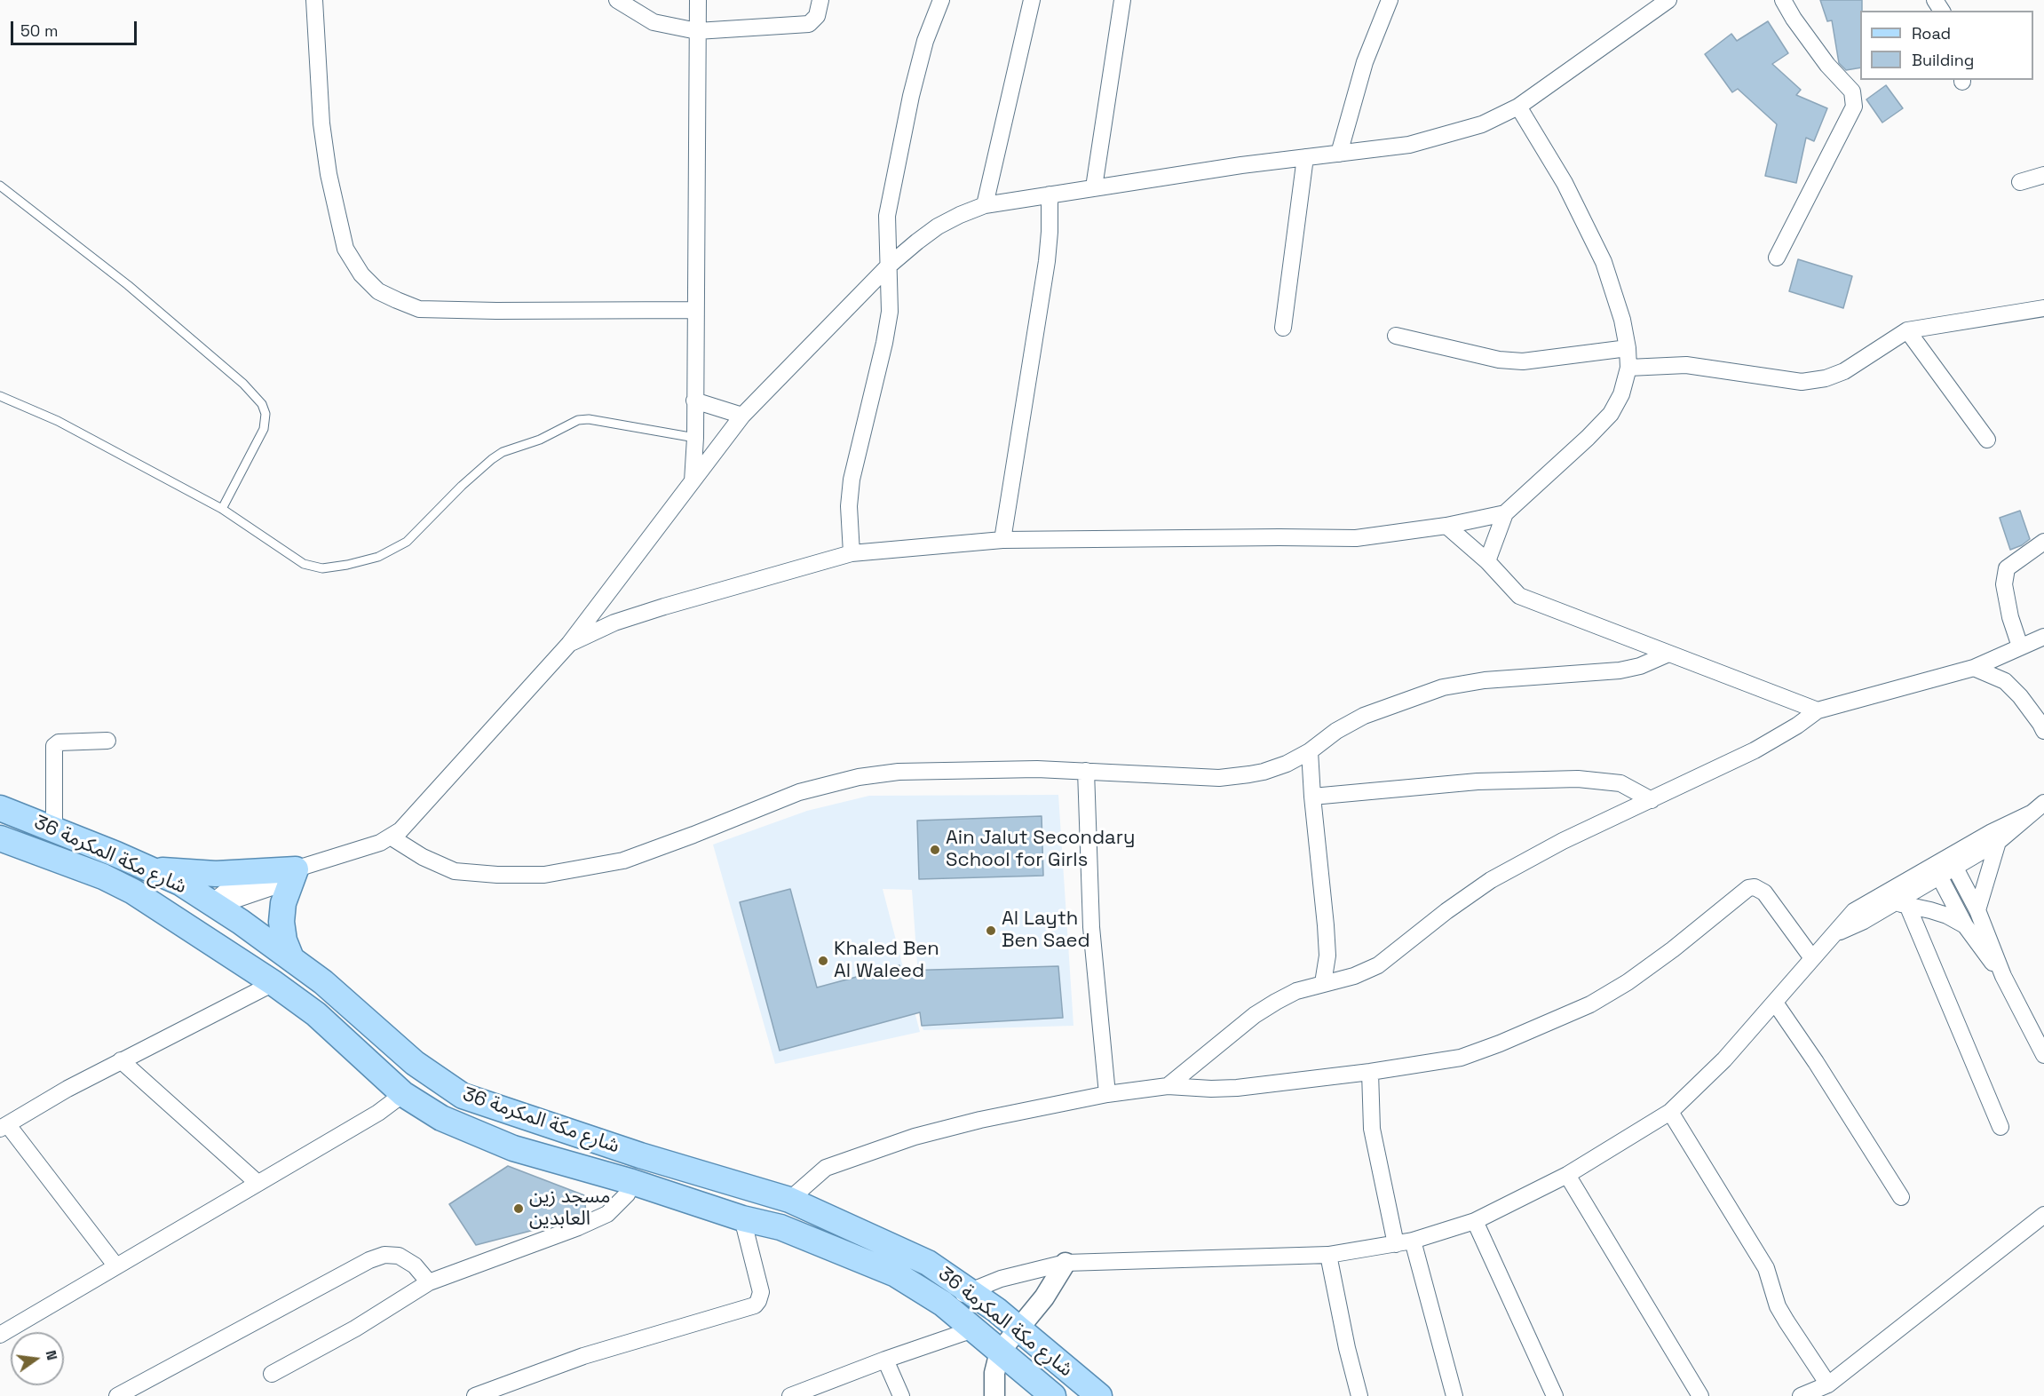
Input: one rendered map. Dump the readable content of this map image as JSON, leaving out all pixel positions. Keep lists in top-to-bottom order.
{
  "streets": {
    "main road": ["شارع مكة المكرمة 36"]
  },
  "places": [
    "Ain Jalut Secondary School for Girls",
    "Al Layth Ben Saed",
    "Khaled Ben Al Waleed",
    "مسجد زين العابدين"
  ],
  "legend": ["Road", "Building"],
  "scale_bar": "50 m",
  "north": "right"
}
